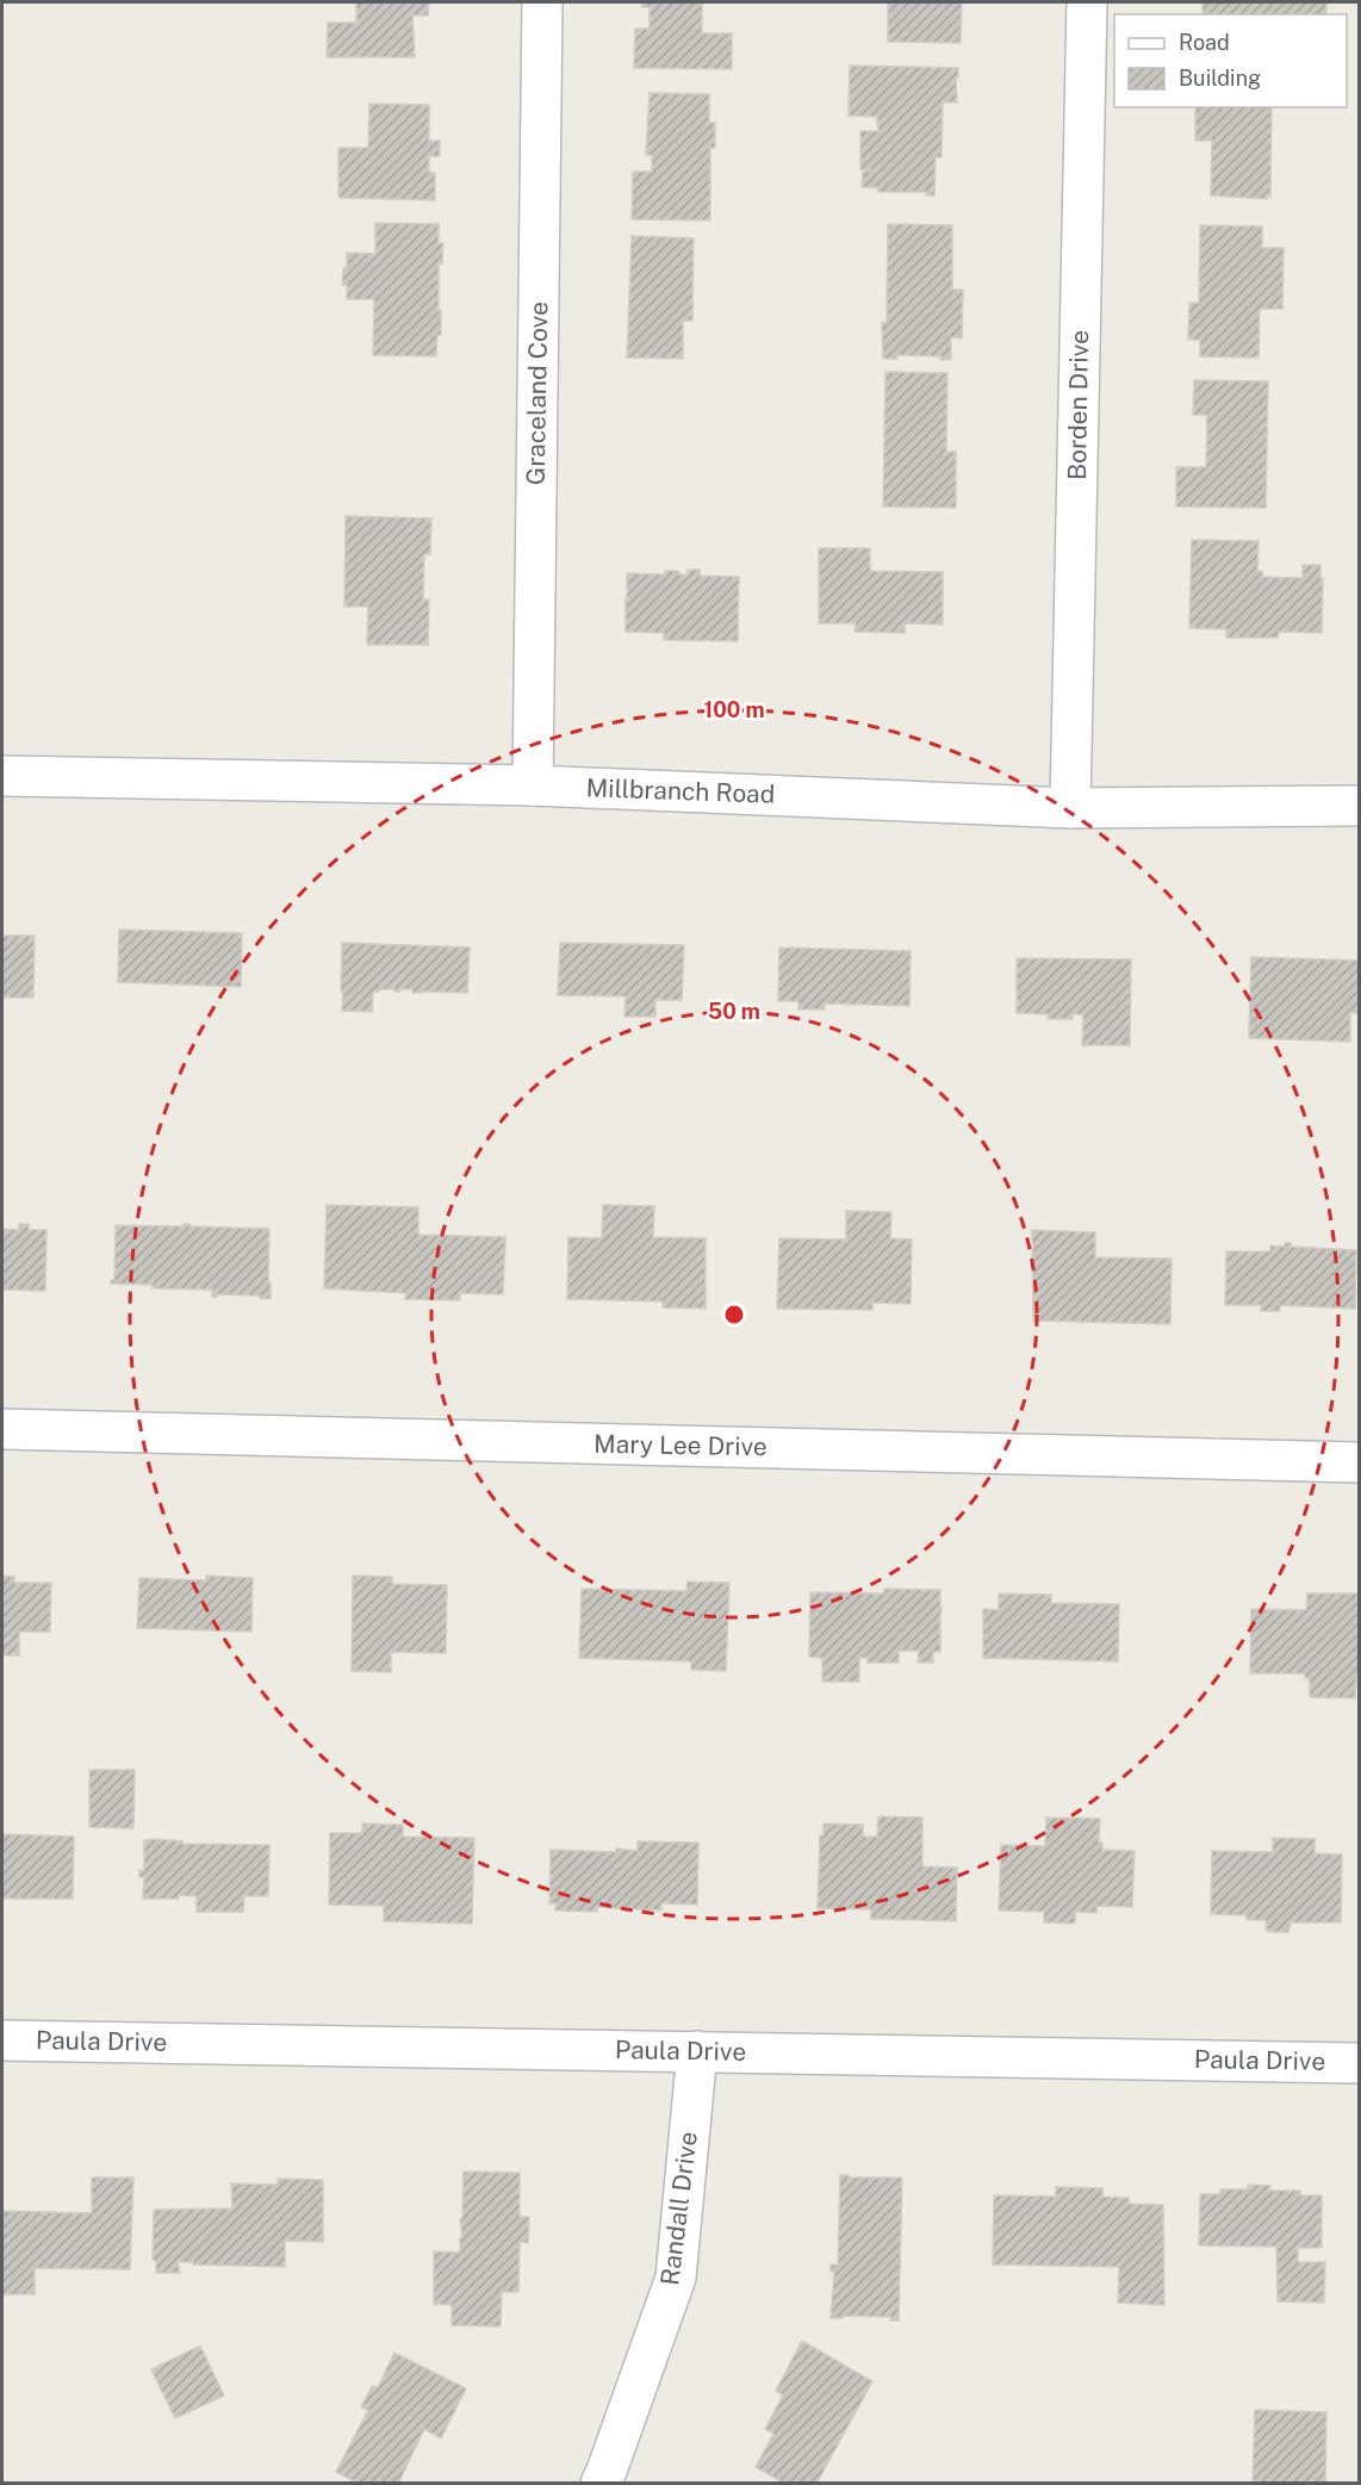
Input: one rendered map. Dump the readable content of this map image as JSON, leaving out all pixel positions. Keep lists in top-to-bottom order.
{
  "streets": {
    "street": [
      "Graceland Cove",
      "Borden Drive",
      "Millbranch Road",
      "Mary Lee Drive",
      "Paula Drive",
      "Randall Drive"
    ]
  },
  "crossings": [
    ["Graceland Cove", "Millbranch Road"],
    ["Borden Drive", "Millbranch Road"],
    ["Paula Drive", "Randall Drive"]
  ],
  "legend": ["Road", "Building"],
  "rings": ["100 m", "50 m"]
}
